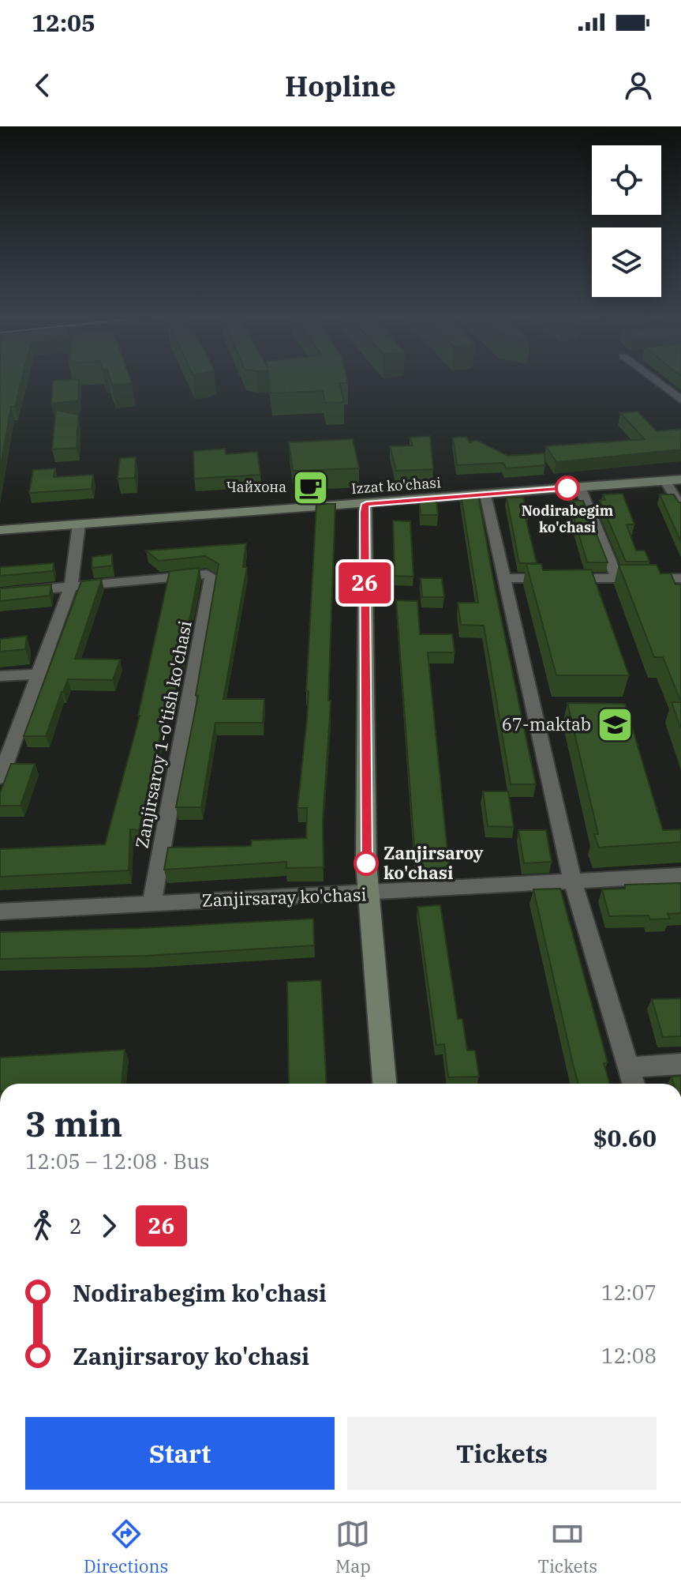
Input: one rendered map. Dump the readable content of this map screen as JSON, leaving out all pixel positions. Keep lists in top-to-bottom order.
{
  "streets": {
    "main road": ["Izzat ko'chasi"],
    "street": ["Zanjirsaroy 1-o'tish ko'chasi", "Zanjirsaray ko'chasi"]
  },
  "crossings": [
    ["Zanjirsaroy 1-o'tish ko'chasi", "Zanjirsaray ko'chasi"]
  ],
  "places": {
    "cafe": ["Чайхона"],
    "other": ["Nodirabegim ko'chasi", "Zanjirsaroy ko'chasi"],
    "school or university": ["67-maktab"]
  },
  "lines": ["bus line 26"],
  "page": {
    "status": "12:05",
    "header": "Hopline",
    "on_map": "26",
    "heading": ["3 min", "12:05 – 12:08 · Bus", "$0.60"],
    "legs": ["2", "26"],
    "list": [
      {
        "name": "Nodirabegim ko'chasi",
        "value": "12:07"
      },
      {
        "name": "Zanjirsaroy ko'chasi",
        "value": "12:08"
      }
    ],
    "buttons": ["Start", "Tickets"],
    "tabs": ["Directions", "Map", "Tickets"]
  }
}
